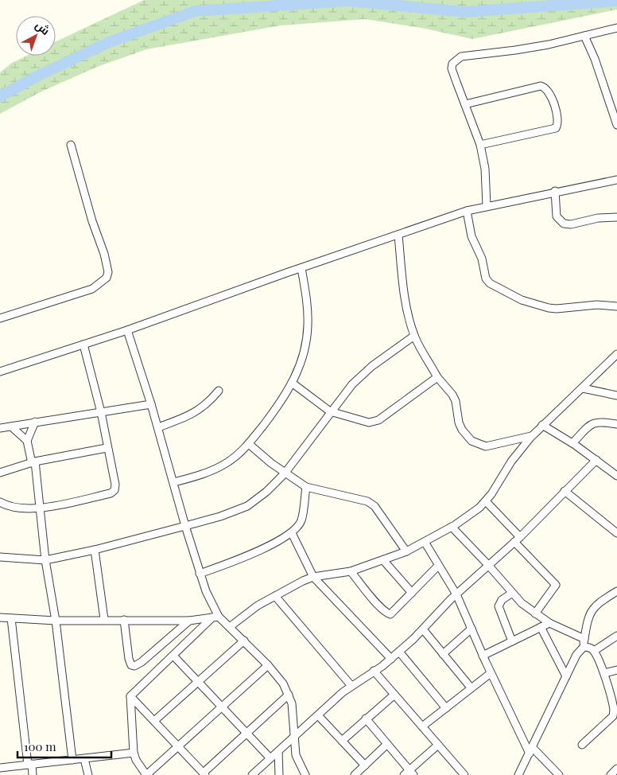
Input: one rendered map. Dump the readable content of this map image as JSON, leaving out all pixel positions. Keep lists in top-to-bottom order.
{
  "scale_bar": "100 m",
  "north": "top right"
}
